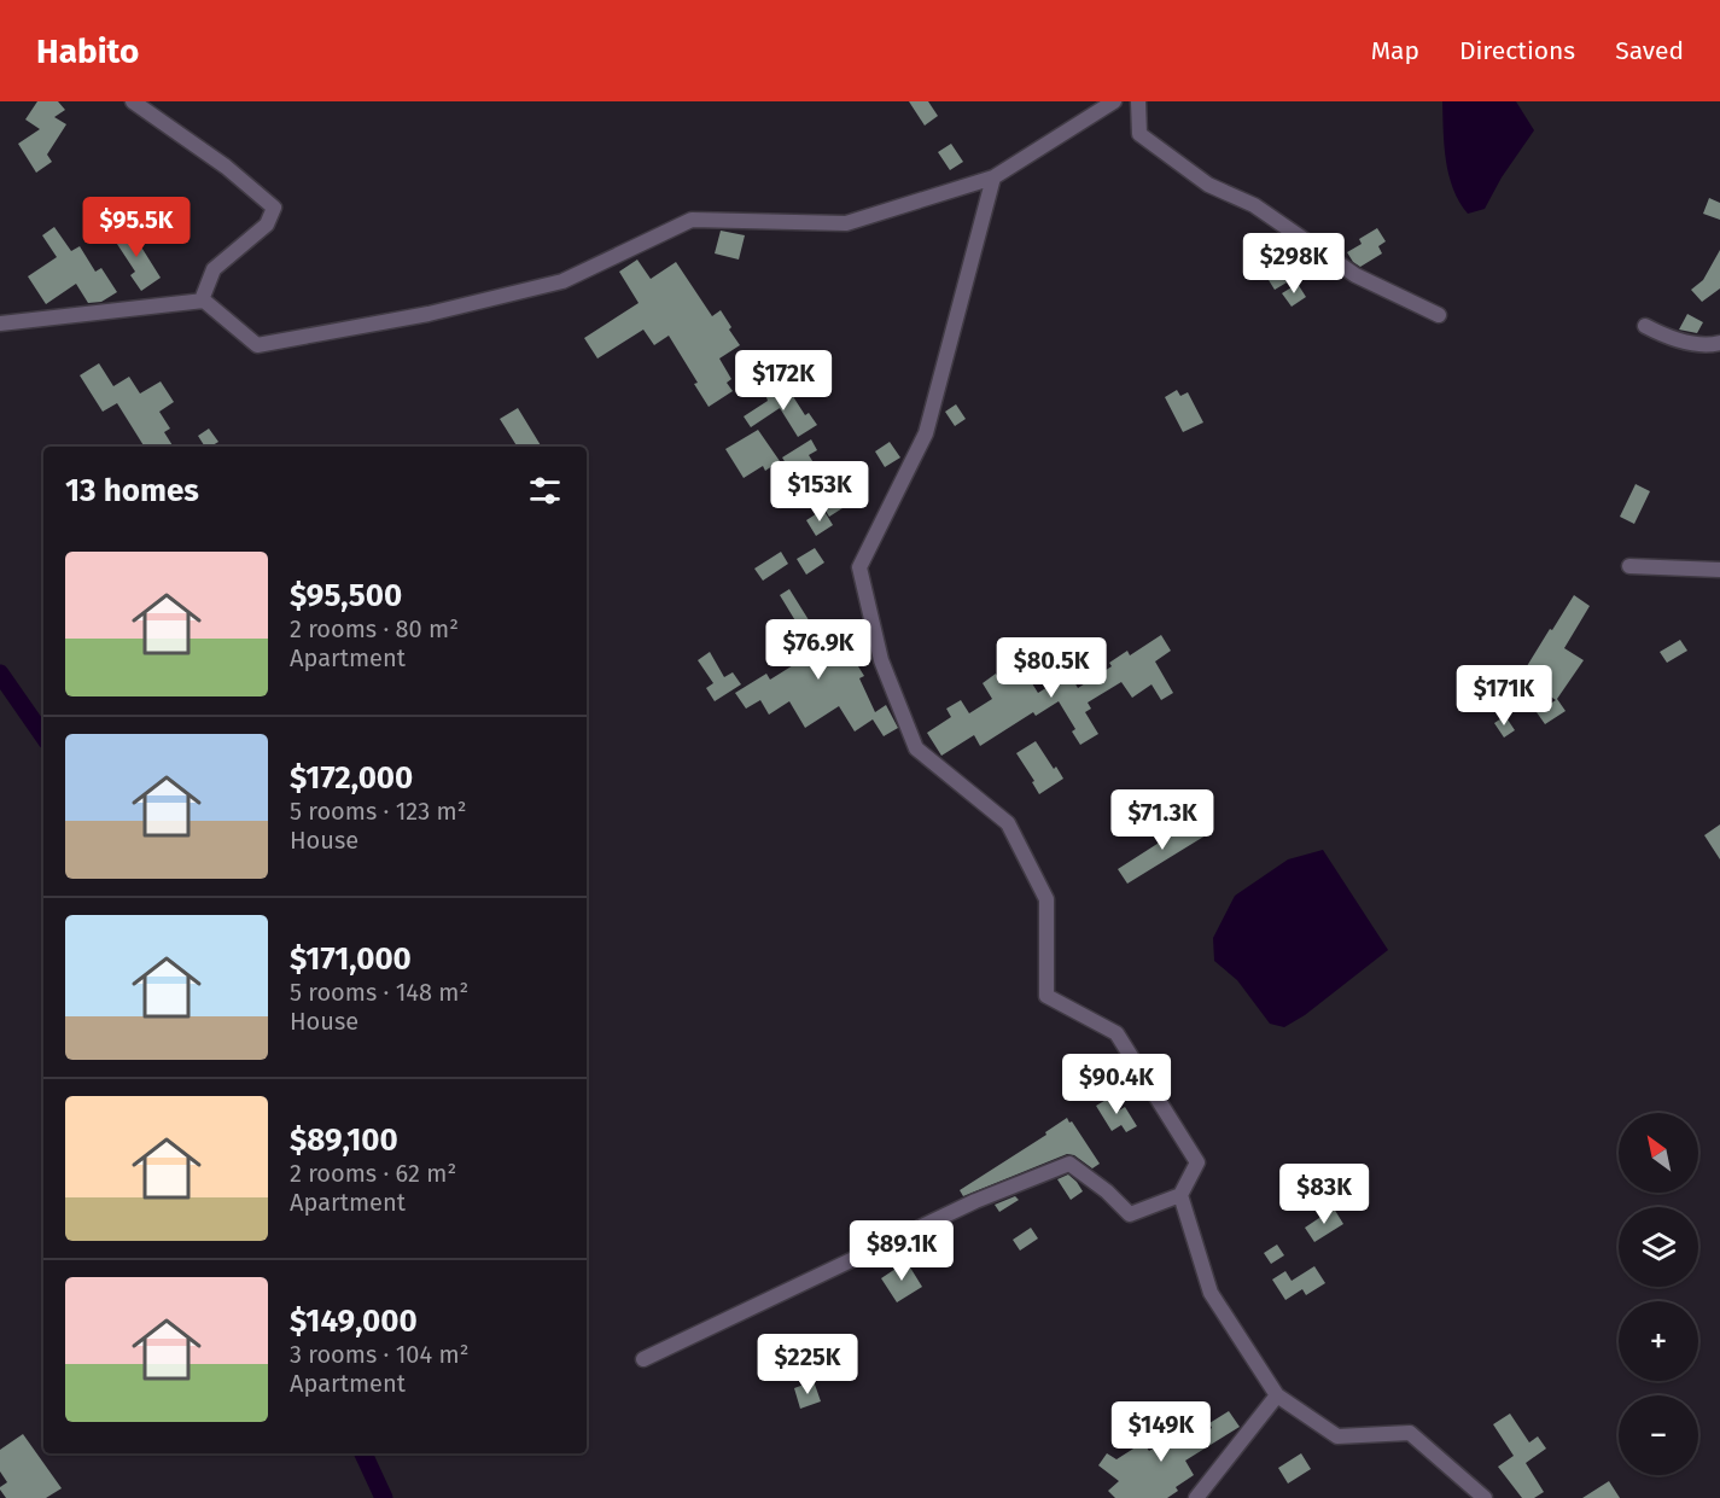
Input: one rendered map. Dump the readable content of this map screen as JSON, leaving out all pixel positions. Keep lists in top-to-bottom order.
{
  "north": "top left",
  "page": {
    "header": "Habito",
    "nav": ["Map", "Directions", "Saved"],
    "price": [
      "$95.5K",
      "$298K",
      "$172K",
      "$153K",
      "$76.9K",
      "$80.5K",
      "$171K",
      "$71.3K",
      "$90.4K",
      "$83K",
      "$89.1K",
      "$225K",
      "$149K"
    ],
    "heading": "13 homes",
    "list": [
      {
        "name": "$95,500",
        "note": "2 rooms · 80 m² · Apartment"
      },
      {
        "name": "$172,000",
        "note": "5 rooms · 123 m² · House"
      },
      {
        "name": "$171,000",
        "note": "5 rooms · 148 m² · House"
      },
      {
        "name": "$89,100",
        "note": "2 rooms · 62 m² · Apartment"
      },
      {
        "name": "$149,000",
        "note": "3 rooms · 104 m² · Apartment"
      }
    ],
    "map_buttons": ["+", "−"]
  }
}
